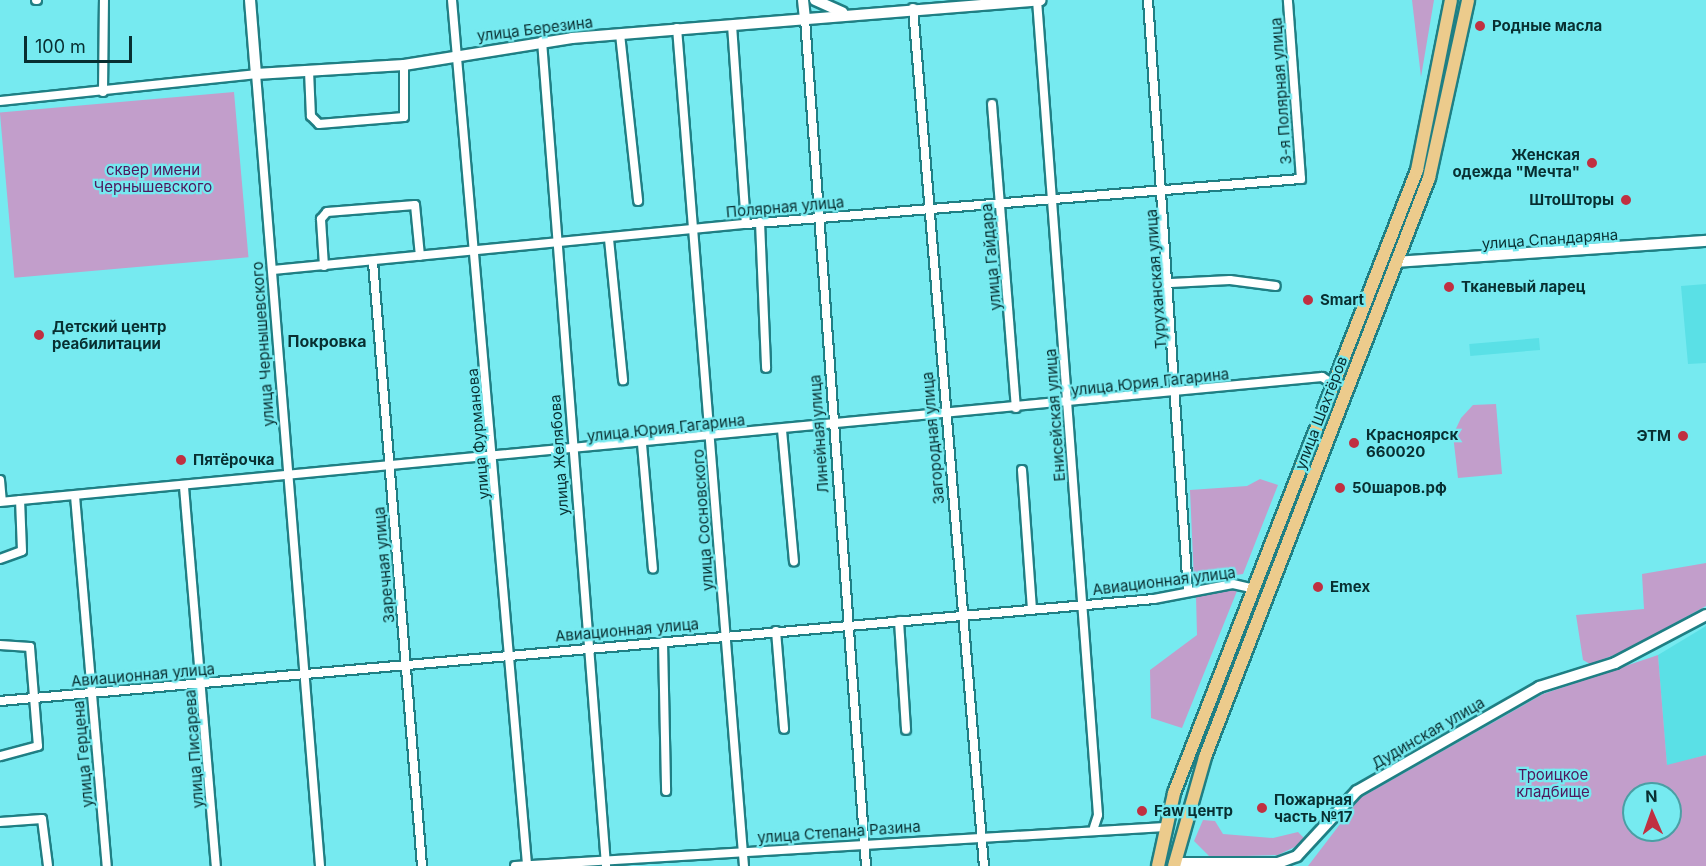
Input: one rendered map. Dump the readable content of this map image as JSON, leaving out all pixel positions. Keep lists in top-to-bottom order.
{
  "streets": {
    "main road": ["улица Шахтёров"],
    "street": [
      "улица Березина",
      "3-я Полярная улица",
      "Полярная улица",
      "улица Спандаряна",
      "улица Гайдара",
      "Туруханская улица",
      "улица Чернышевского",
      "улица Юрия Гагарина",
      "Енисейская улица",
      "улица Фурманова",
      "Линейная улица",
      "Загородная улица",
      "улица Желябова",
      "улица Сосновского",
      "Заречная улица",
      "Авиационная улица",
      "Дудинская улица",
      "улица Писарева",
      "улица Герцена",
      "улица Степана Разина"
    ]
  },
  "crossings": [
    ["улица Березина", "улица Чернышевского"],
    ["улица Березина", "Енисейская улица"],
    ["улица Березина", "улица Фурманова"],
    ["улица Березина", "Линейная улица"],
    ["улица Березина", "Загородная улица"],
    ["улица Березина", "улица Желябова"],
    ["улица Березина", "улица Сосновского"],
    ["3-я Полярная улица", "Полярная улица"],
    ["Полярная улица", "улица Гайдара"],
    ["Полярная улица", "Туруханская улица"],
    ["Полярная улица", "улица Чернышевского"],
    ["Полярная улица", "Енисейская улица"],
    ["Полярная улица", "улица Фурманова"],
    ["Полярная улица", "Линейная улица"],
    ["Полярная улица", "Загородная улица"],
    ["Полярная улица", "улица Желябова"],
    ["Полярная улица", "улица Сосновского"],
    ["Полярная улица", "Заречная улица"],
    ["улица Спандаряна", "улица Шахтёров"],
    ["улица Гайдара", "улица Юрия Гагарина"],
    ["Туруханская улица", "улица Юрия Гагарина"],
    ["Туруханская улица", "Авиационная улица"],
    ["улица Чернышевского", "улица Юрия Гагарина"],
    ["улица Чернышевского", "Авиационная улица"],
    ["улица Юрия Гагарина", "улица Шахтёров"],
    ["улица Юрия Гагарина", "Енисейская улица"],
    ["улица Юрия Гагарина", "улица Фурманова"],
    ["улица Юрия Гагарина", "Линейная улица"],
    ["улица Юрия Гагарина", "Загородная улица"],
    ["улица Юрия Гагарина", "улица Желябова"],
    ["улица Юрия Гагарина", "улица Сосновского"],
    ["улица Юрия Гагарина", "Заречная улица"],
    ["улица Юрия Гагарина", "улица Писарева"],
    ["улица Юрия Гагарина", "улица Герцена"],
    ["улица Шахтёров", "Авиационная улица"],
    ["улица Шахтёров", "Дудинская улица"],
    ["улица Шахтёров", "улица Степана Разина"],
    ["Енисейская улица", "Авиационная улица"],
    ["Енисейская улица", "улица Степана Разина"],
    ["улица Фурманова", "Авиационная улица"],
    ["улица Фурманова", "улица Степана Разина"],
    ["Линейная улица", "Авиационная улица"],
    ["Линейная улица", "улица Степана Разина"],
    ["Загородная улица", "Авиационная улица"],
    ["Загородная улица", "улица Степана Разина"],
    ["улица Желябова", "Авиационная улица"],
    ["улица Желябова", "улица Степана Разина"],
    ["улица Сосновского", "Авиационная улица"],
    ["улица Сосновского", "улица Степана Разина"],
    ["Заречная улица", "Авиационная улица"],
    ["Авиационная улица", "улица Писарева"],
    ["Авиационная улица", "улица Герцена"]
  ],
  "districts": ["Покровка"],
  "parks": ["сквер имени Чернышевского", "Троицкое кладбище"],
  "places": [
    "Родные масла",
    "Женская одежда \"Мечта\"",
    "ШтоШторы",
    "Тканевый ларец",
    "Smart",
    "Детский центр реабилитации",
    "ЭТМ",
    "Красноярск 660020",
    "Пятёрочка",
    "50шаров.рф",
    "Emex",
    "Пожарная часть №17",
    "Faw центр"
  ],
  "scale_bar": "100 m",
  "north": "top"
}
